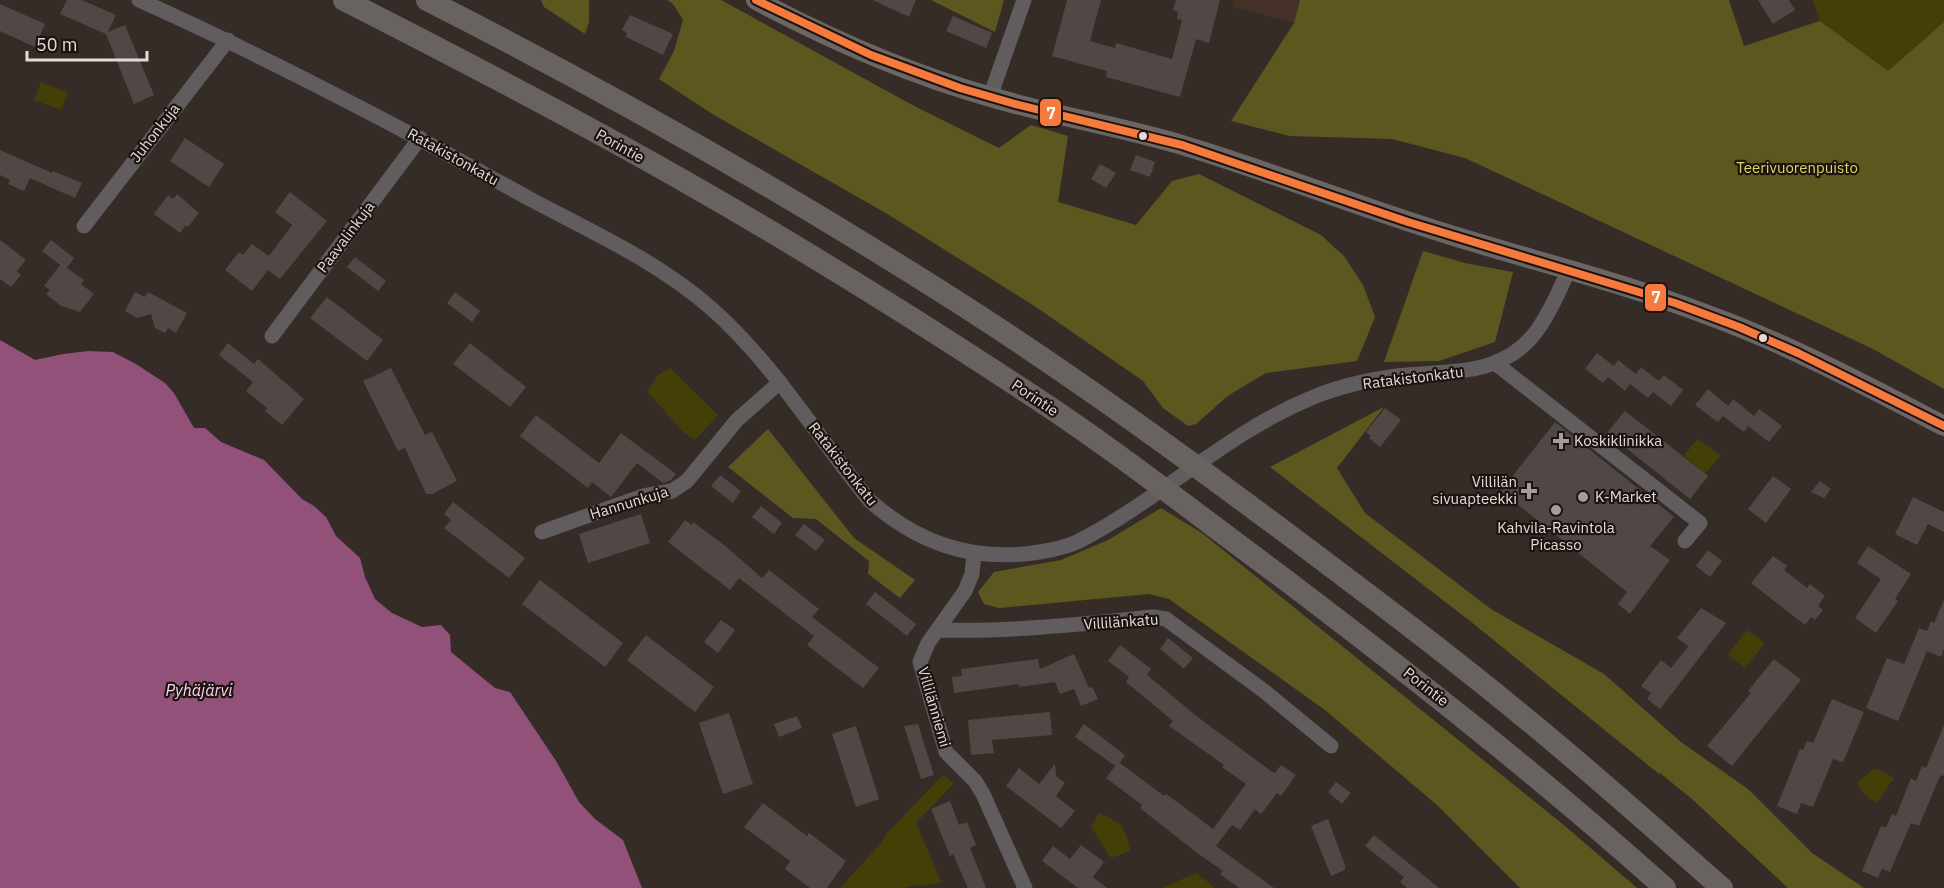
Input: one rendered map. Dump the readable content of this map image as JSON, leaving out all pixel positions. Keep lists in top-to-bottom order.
{
  "streets": {
    "highway": ["Porintie"],
    "street": [
      "Juhonkuja",
      "Ratakistonkatu",
      "Paavalinkuja",
      "Hannunkuja",
      "Villilänkatu",
      "Villilänniemi"
    ]
  },
  "crossings": [
    ["Juhonkuja", "Ratakistonkatu"],
    ["Ratakistonkatu", "Paavalinkuja"],
    ["Ratakistonkatu", "Hannunkuja"],
    ["Ratakistonkatu", "Villilänniemi"],
    ["Villilänkatu", "Villilänniemi"]
  ],
  "water": ["Pyhäjärvi"],
  "parks": ["Teerivuorenpuisto"],
  "places": {
    "health": ["Koskiklinikka", "Villilän sivuapteekki"],
    "other": ["K-Market", "Kahvila-Ravintola Picasso"]
  },
  "lines": ["transit line 7"],
  "scale_bar": "50 m"
}
